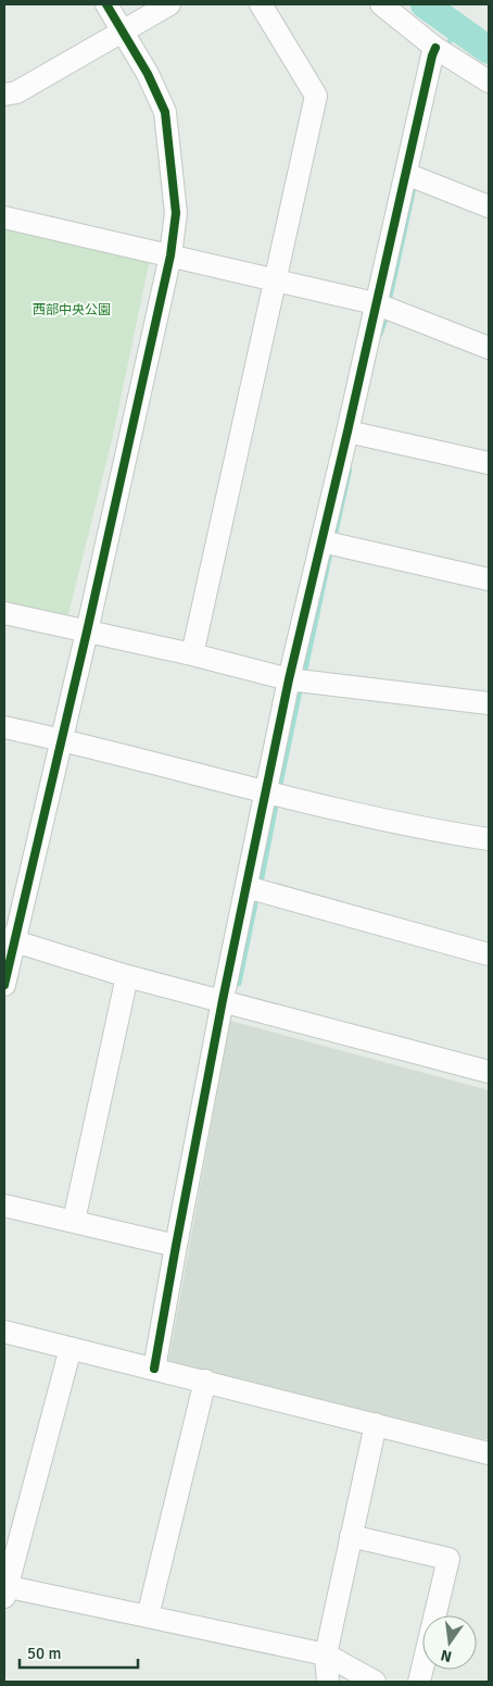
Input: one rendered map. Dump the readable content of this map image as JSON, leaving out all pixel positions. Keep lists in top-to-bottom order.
{
  "parks": ["西部中央公園"],
  "scale_bar": "50 m",
  "north": "bottom"
}
